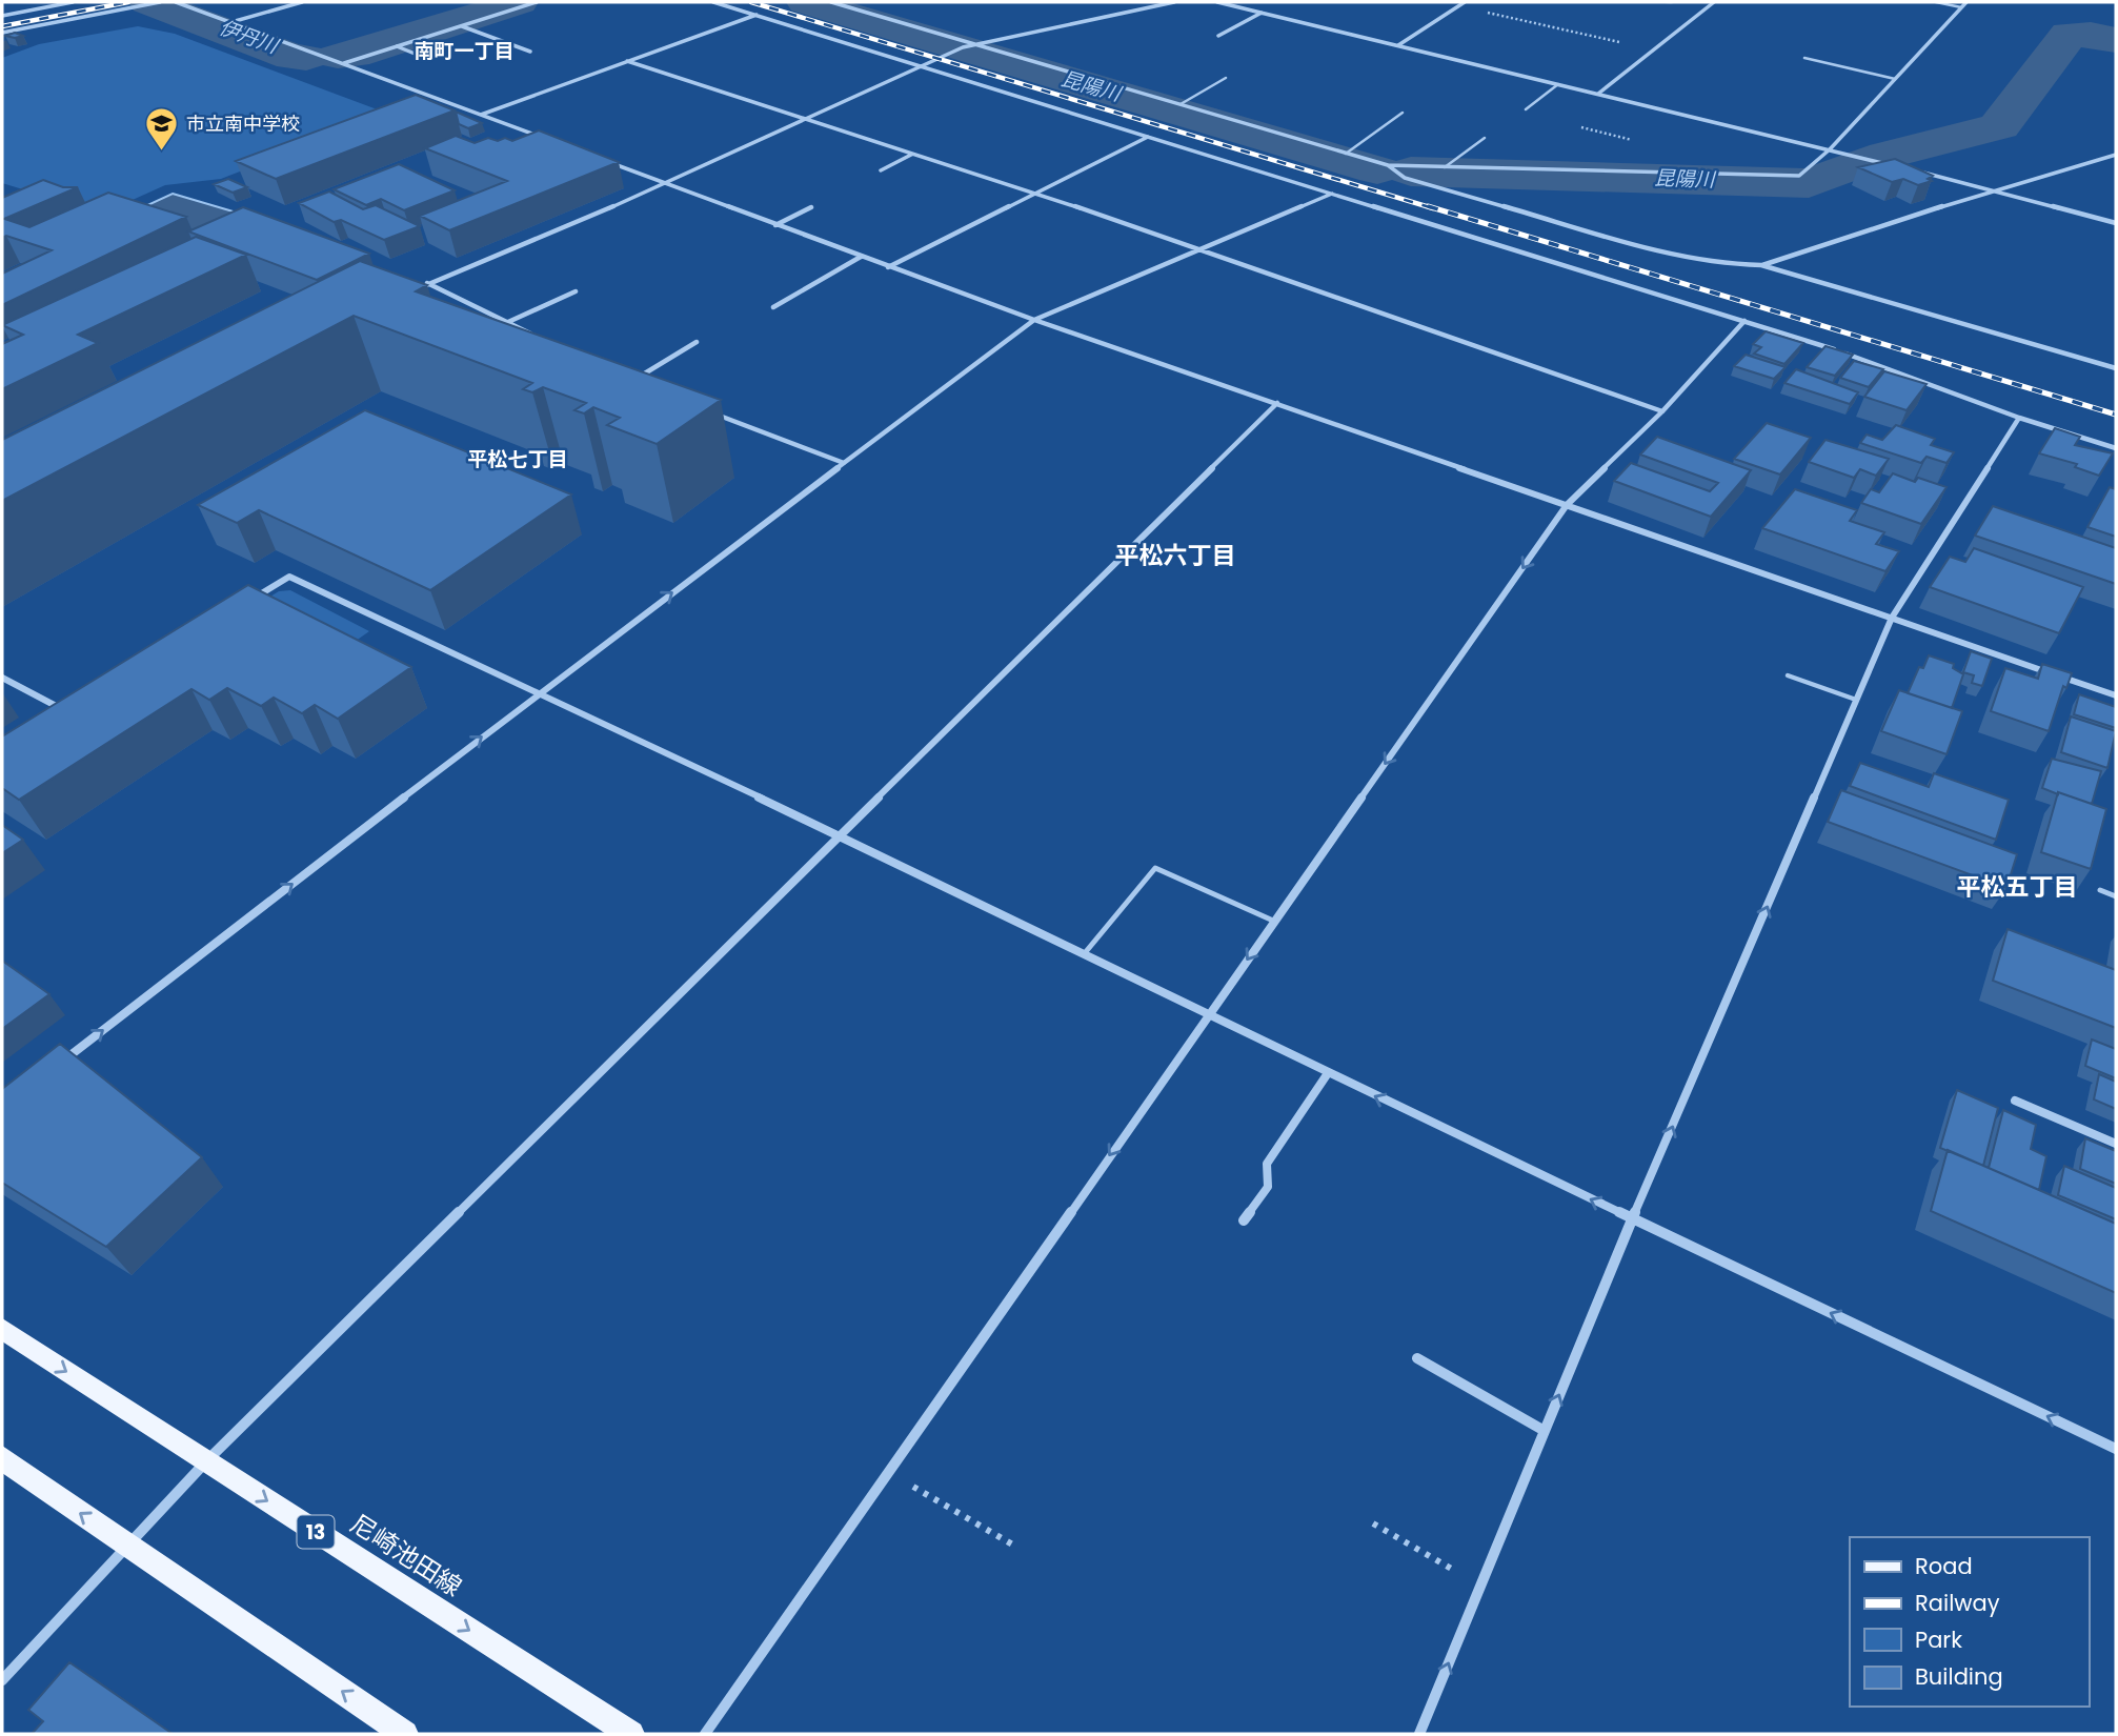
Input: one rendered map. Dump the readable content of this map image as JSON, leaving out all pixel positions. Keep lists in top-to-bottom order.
{
  "streets": {
    "main road": ["13", "尼崎池田線"]
  },
  "districts": [
    "南町一丁目",
    "平松七丁目",
    "平松六丁目",
    "平松五丁目"
  ],
  "water": ["伊丹川", "昆陽川"],
  "places": {
    "school or university": ["市立南中学校"]
  },
  "legend": [
    "Road",
    "Railway",
    "Park",
    "Building"
  ]
}
